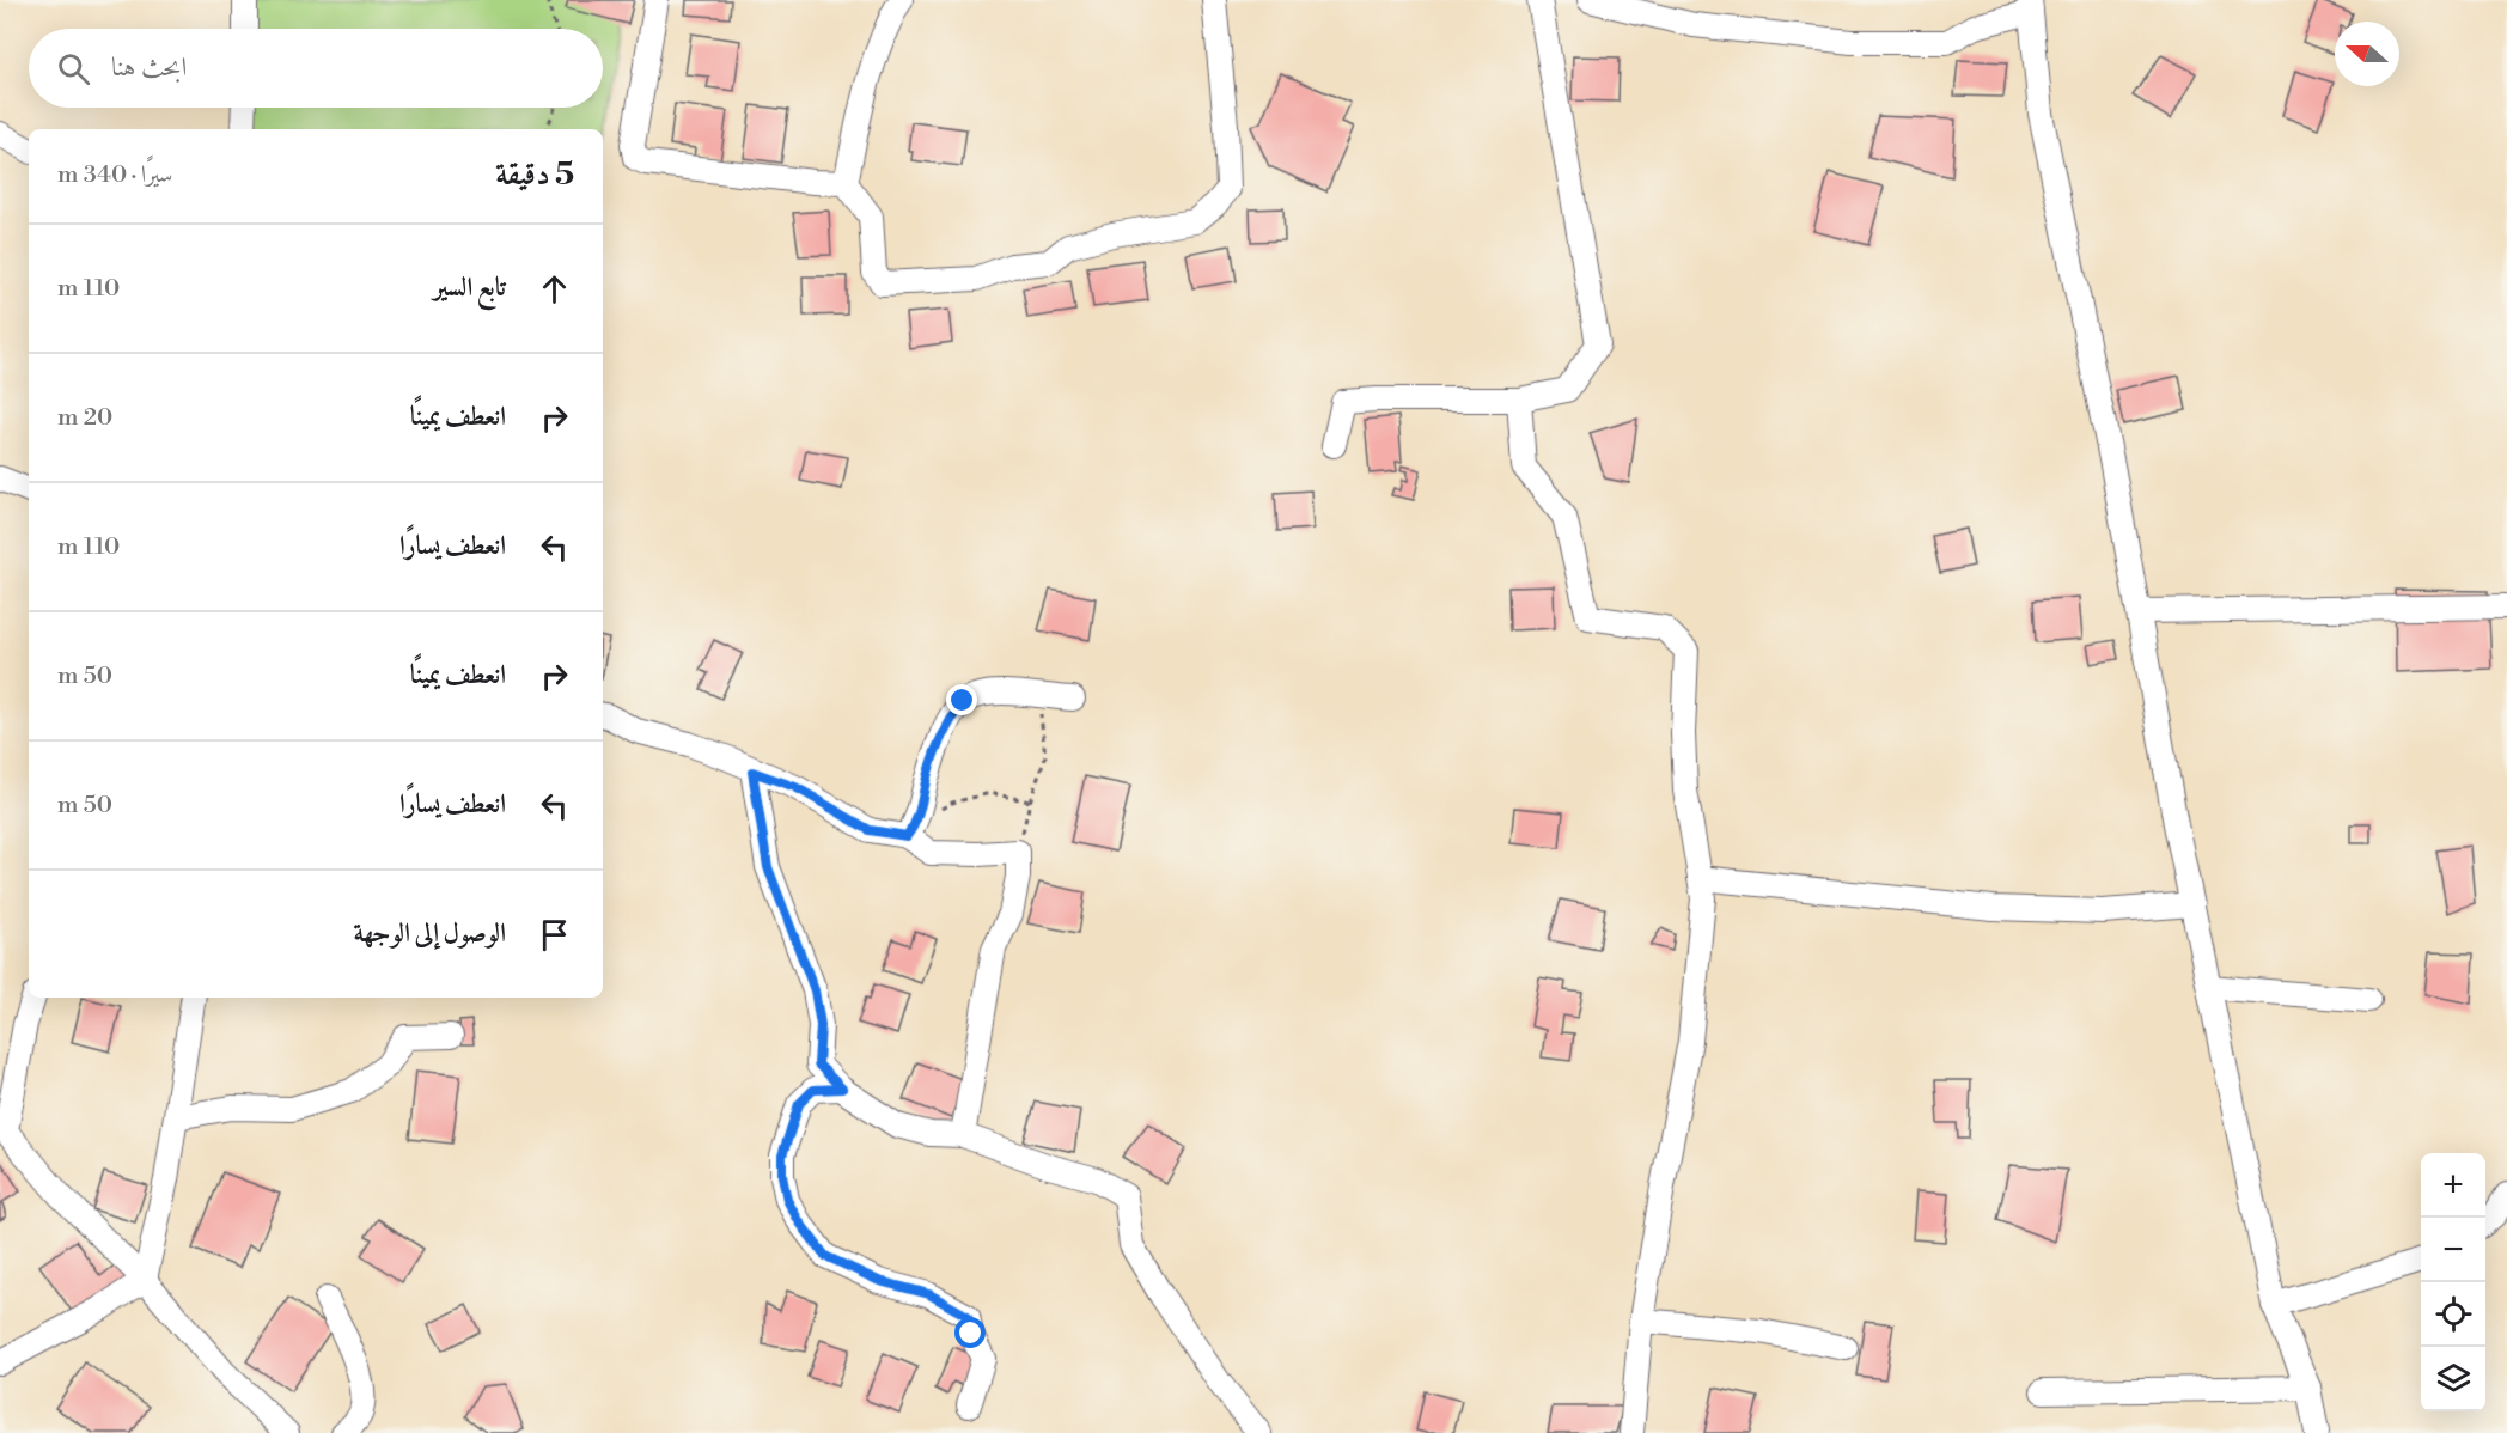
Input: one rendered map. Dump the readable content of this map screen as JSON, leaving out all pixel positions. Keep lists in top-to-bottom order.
{
  "north": "left",
  "page": {
    "search": "ابحث هنا",
    "heading": ["5 دقيقة", "سيرًا · 340 m"],
    "list": [
      ["تابع السير", "110 m"],
      ["انعطف يمينًا", "20 m"],
      ["انعطف يسارًا", "110 m"],
      ["انعطف يمينًا", "50 m"],
      ["انعطف يسارًا", "50 m"],
      "الوصول إلى الوجهة"
    ],
    "map_buttons": ["+", "−"]
  }
}
